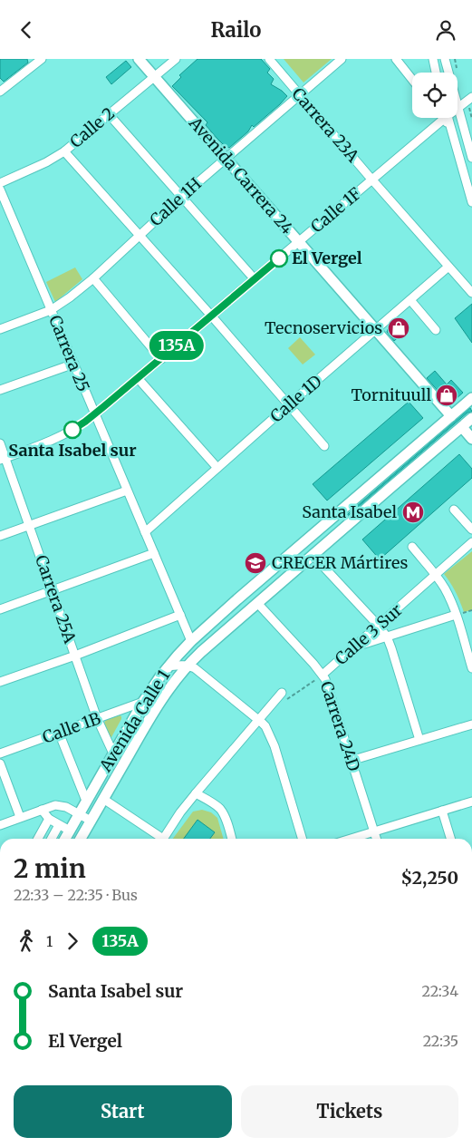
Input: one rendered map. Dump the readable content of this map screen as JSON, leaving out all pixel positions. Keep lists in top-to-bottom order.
{
  "streets": {
    "main road": ["Avenida Carrera 24", "Avenida Calle 1"],
    "street": [
      "Carrera 23A",
      "Calle 2",
      "Calle 1H",
      "Calle 1F",
      "Carrera 25",
      "Calle 1D",
      "Carrera 25A",
      "Calle 3 Sur",
      "Carrera 24D",
      "Calle 1B"
    ]
  },
  "crossings": [
    ["Carrera 23A", "Calle 1H"],
    ["Carrera 23A", "Calle 1F"],
    ["Carrera 23A", "Calle 1D"],
    ["Calle 2", "Avenida Carrera 24"],
    ["Avenida Carrera 24", "Calle 1H"],
    ["Avenida Carrera 24", "Calle 1F"],
    ["Avenida Carrera 24", "Calle 1D"],
    ["Avenida Carrera 24", "Avenida Calle 1"],
    ["Calle 1H", "Carrera 25"],
    ["Calle 1F", "Carrera 25"],
    ["Calle 1F", "Carrera 25A"],
    ["Carrera 25", "Calle 1D"],
    ["Carrera 25", "Avenida Calle 1"],
    ["Carrera 25A", "Avenida Calle 1"],
    ["Carrera 25A", "Calle 1B"],
    ["Calle 3 Sur", "Carrera 24D"],
    ["Avenida Calle 1", "Carrera 24D"],
    ["Avenida Calle 1", "Calle 1B"]
  ],
  "places": {
    "other": ["El Vergel", "Santa Isabel sur"],
    "shop": ["Tecnoservicios", "Tornituull"],
    "metro station": ["Santa Isabel"],
    "school or university": ["CRECER Mártires"]
  },
  "lines": ["bus line 135A"],
  "page": {
    "header": "Railo",
    "on_map": "135A",
    "heading": ["2 min", "22:33 – 22:35 · Bus", "$2,250"],
    "legs": ["1", "135A"],
    "list": [
      {
        "name": "Santa Isabel sur",
        "value": "22:34"
      },
      {
        "name": "El Vergel",
        "value": "22:35"
      }
    ],
    "buttons": ["Start", "Tickets"]
  }
}
